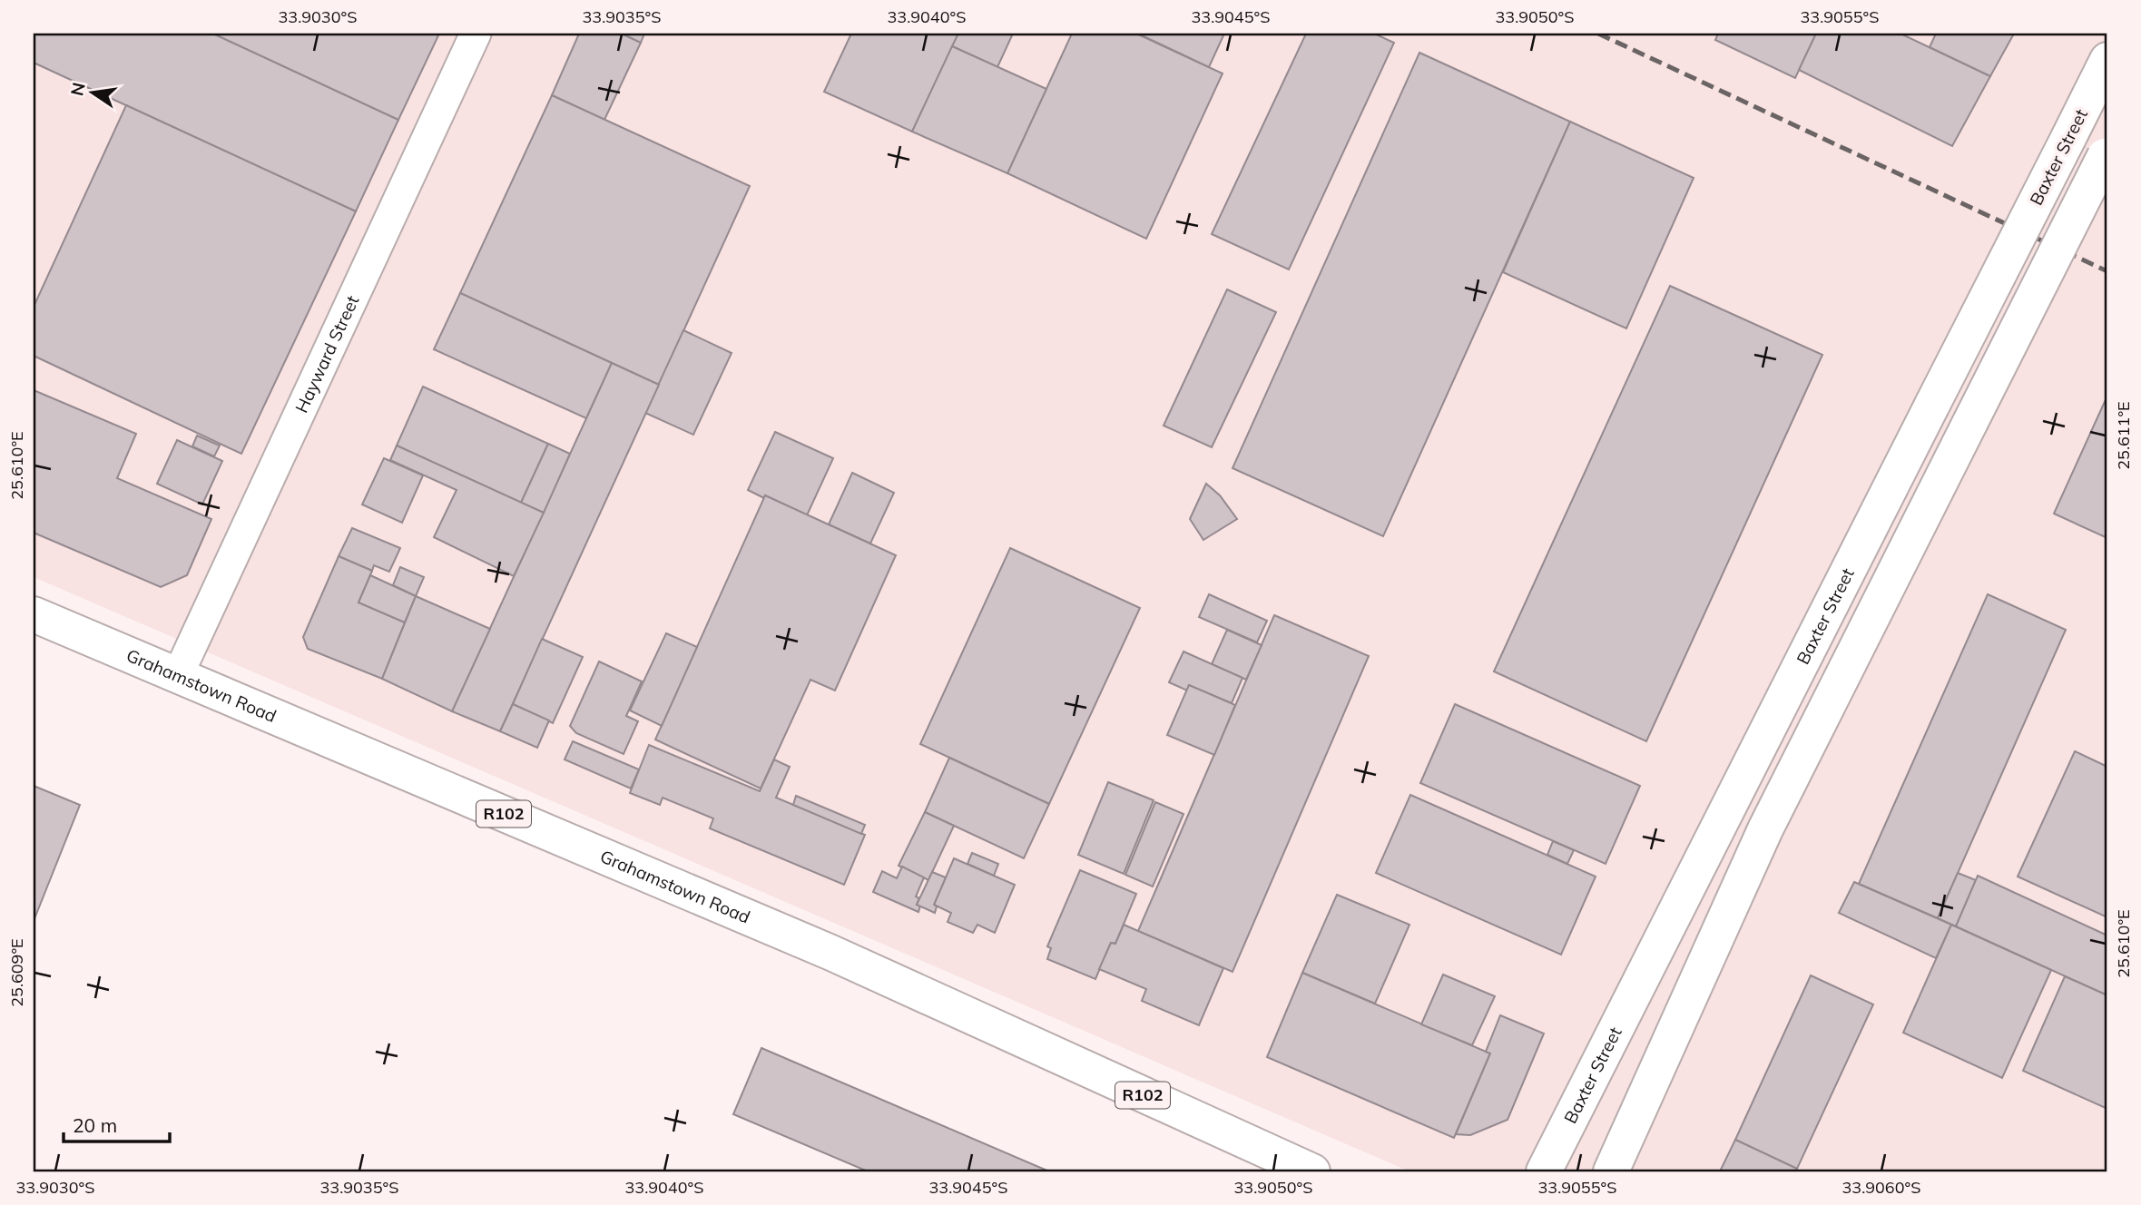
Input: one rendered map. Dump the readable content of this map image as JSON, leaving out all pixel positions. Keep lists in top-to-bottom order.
{
  "streets": {
    "main road": ["Baxter Street", "Grahamstown Road", "R102"],
    "street": ["Hayward Street"]
  },
  "crossings": [
    ["Hayward Street", "Grahamstown Road"]
  ],
  "scale_bar": "20 m",
  "north": "left",
  "coordinates": [
    "33.9030°S",
    "33.9035°S",
    "33.9040°S",
    "33.9045°S",
    "33.9050°S",
    "33.9055°S",
    "25.611°E",
    "25.610°E",
    "25.609°E",
    "33.9060°S"
  ]
}
